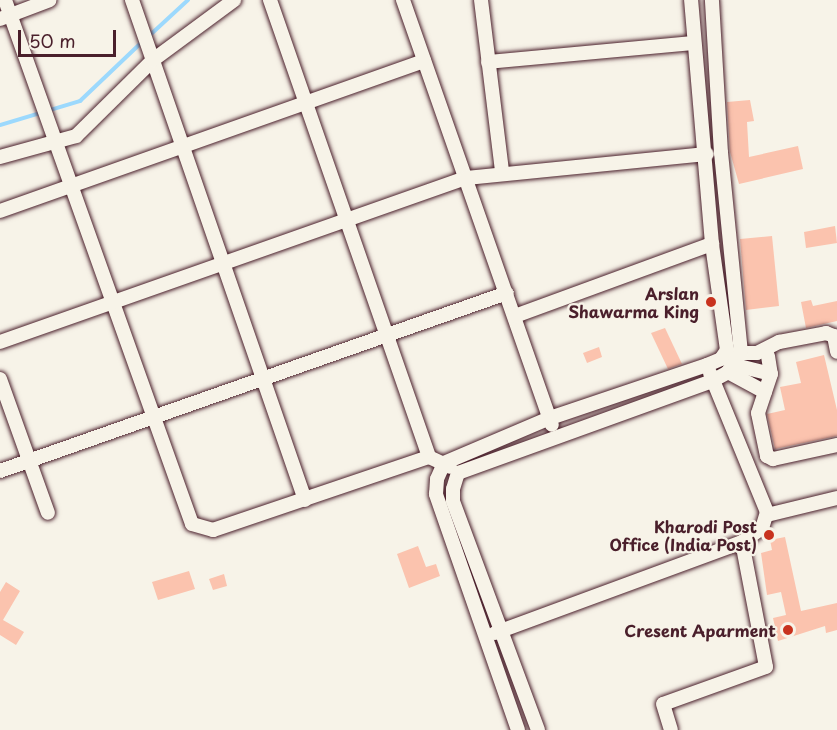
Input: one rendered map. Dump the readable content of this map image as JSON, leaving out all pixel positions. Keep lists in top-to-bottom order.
{
  "places": ["Arslan Shawarma King", "Kharodi Post Office (India Post)", "Cresent Aparment"],
  "scale_bar": "50 m"
}
